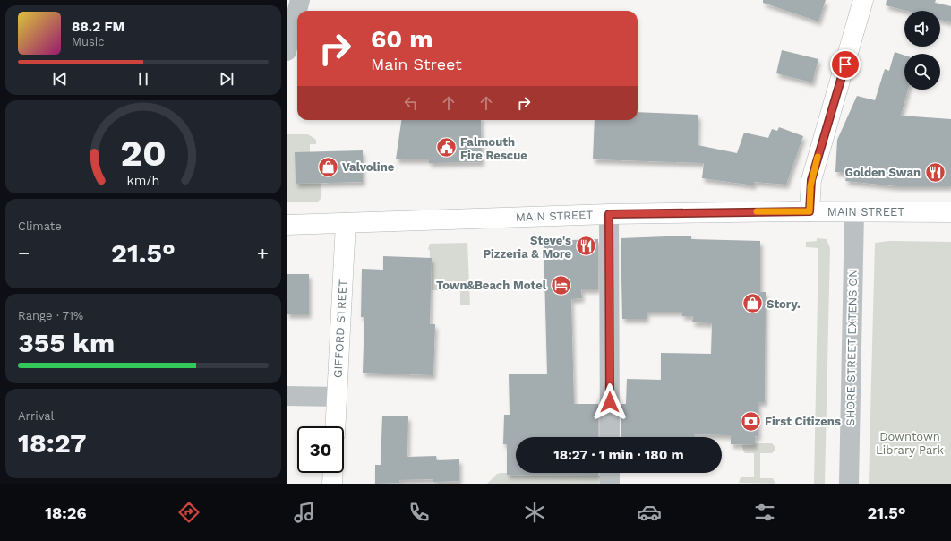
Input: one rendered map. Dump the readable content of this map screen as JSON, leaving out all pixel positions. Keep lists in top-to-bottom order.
{
  "streets": {
    "main road": ["MAIN STREET", "GIFFORD STREET"],
    "street": ["SHORE STREET EXTENSION"]
  },
  "crossings": [
    ["MAIN STREET", "GIFFORD STREET"],
    ["MAIN STREET", "SHORE STREET EXTENSION"]
  ],
  "parks": ["Downtown Library Park"],
  "places": {
    "public building": ["Falmouth Fire Rescue"],
    "shop": ["Valvoline", "Story."],
    "restaurant": ["Golden Swan", "Steve's Pizzeria & More"],
    "hotel": ["Town&Beach Motel"],
    "bank": ["First Citizens"]
  },
  "page": {
    "turn": ["60 m", "Main Street"],
    "song": ["88.2 FM", "Music"],
    "tile": [
      "Climate",
      ["Range · 71%", "355 km"],
      ["Arrival", "18:27"]
    ],
    "heat": ["−", "21.5°", "+"],
    "limit": "30",
    "trip": "18:27 · 1 min · 180 m",
    "tabs": ["18:26", "21.5°"],
    "gauge": ["20", "km/h"]
  }
}
